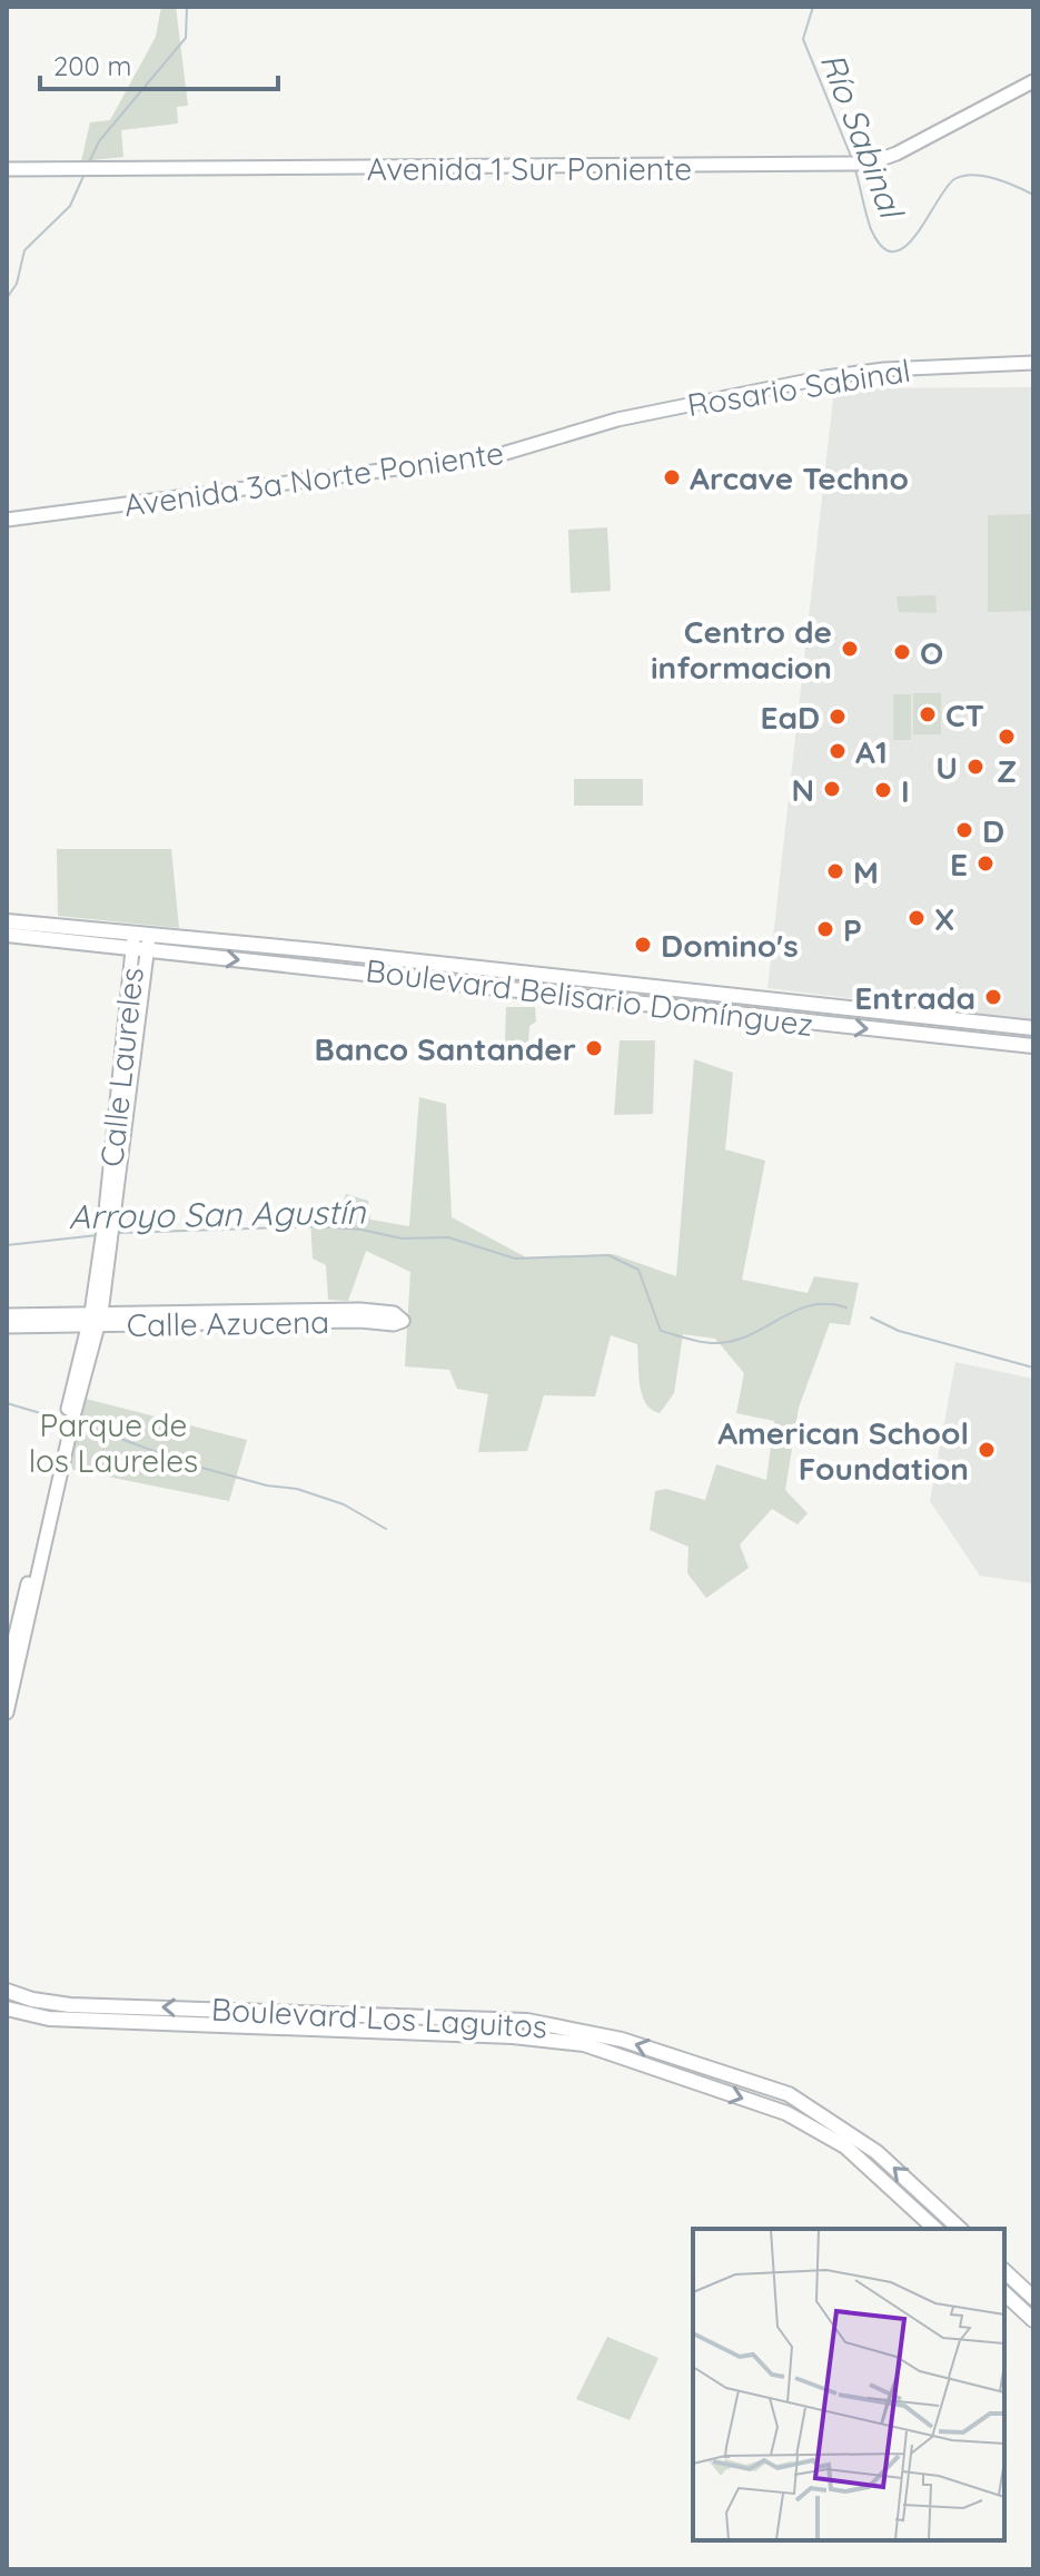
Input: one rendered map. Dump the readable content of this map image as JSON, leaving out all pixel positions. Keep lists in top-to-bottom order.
{
  "streets": {
    "main road": ["Boulevard Belisario Domínguez", "Boulevard Los Laguitos"],
    "street": [
      "Avenida 1 Sur Poniente",
      "Rosario Sabinal",
      "Avenida 3a Norte Poniente",
      "Calle Laureles",
      "Calle Azucena"
    ]
  },
  "crossings": [
    ["Rosario Sabinal", "Avenida 3a Norte Poniente"],
    ["Boulevard Belisario Domínguez", "Calle Laureles"],
    ["Calle Laureles", "Calle Azucena"]
  ],
  "water": ["Río Sabinal", "Arroyo San Agustín"],
  "parks": ["Parque de los Laureles"],
  "places": [
    "Arcave Techno",
    "Centro de informacion",
    "O",
    "CT",
    "EaD",
    "Z",
    "A1",
    "U",
    "N",
    "I",
    "D",
    "E",
    "M",
    "X",
    "P",
    "Domino's",
    "Entrada",
    "Banco Santander",
    "American School Foundation"
  ],
  "scale_bar": "200 m"
}
